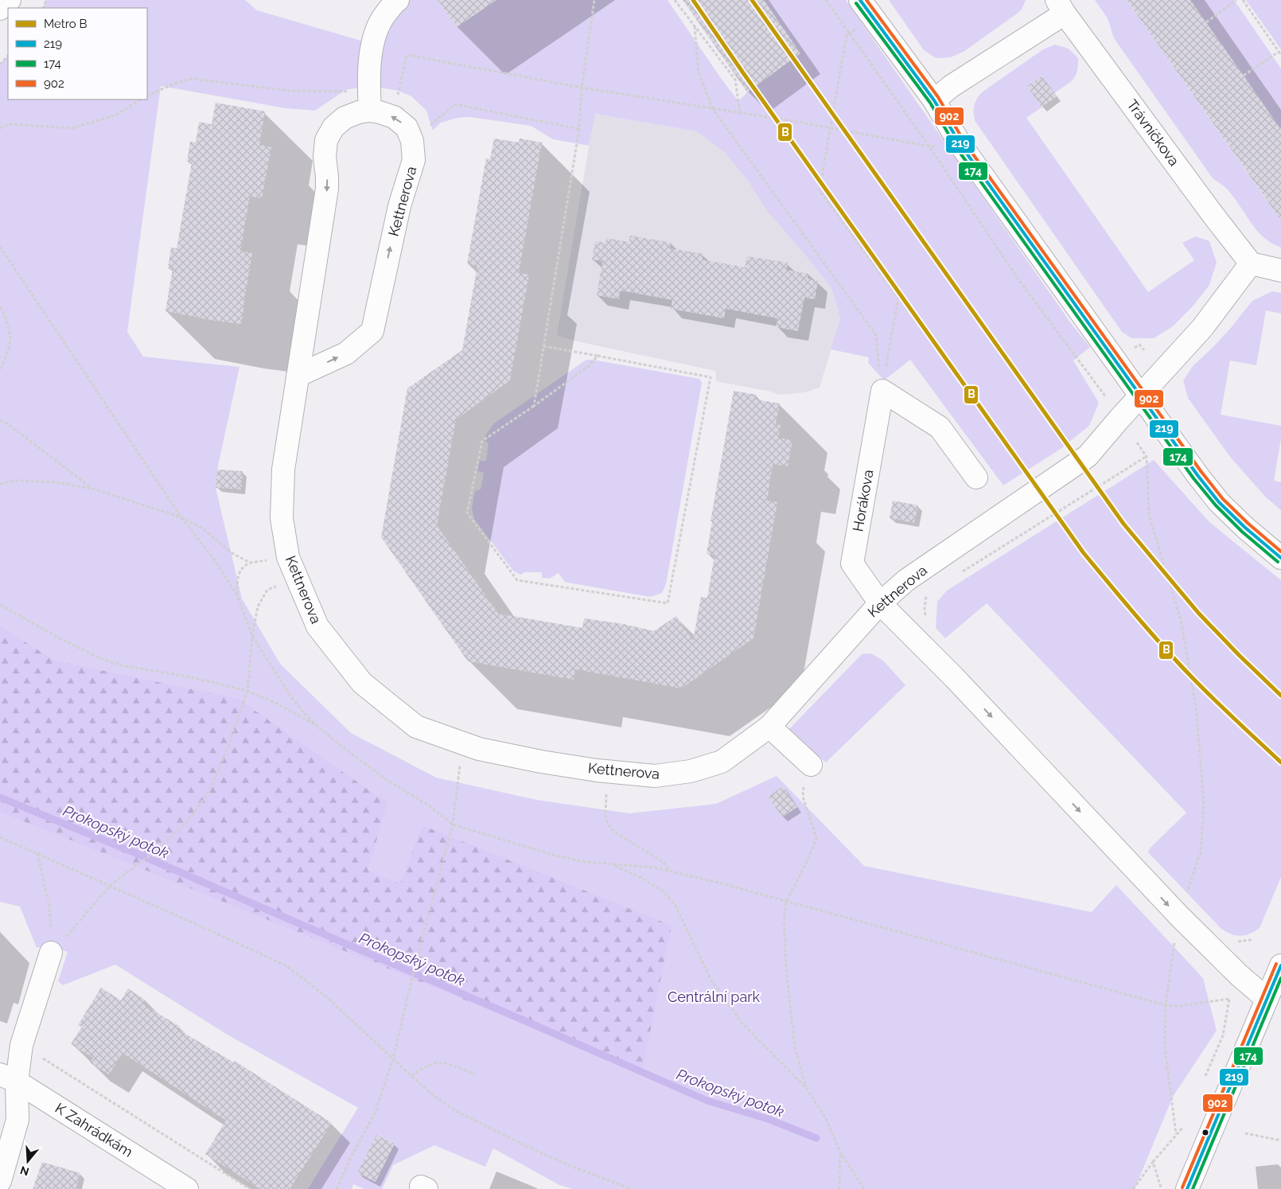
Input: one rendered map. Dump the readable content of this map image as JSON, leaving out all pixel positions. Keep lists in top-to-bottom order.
{
  "streets": {
    "street": [
      "Trávníčkova",
      "Kettnerova",
      "Horákova",
      "K Zahrádkám"
    ]
  },
  "crossings": [
    ["Kettnerova", "Horákova"]
  ],
  "one_way": ["Horákova"],
  "water": ["Prokopský potok"],
  "parks": ["Centrální park"],
  "lines": [
    "metro line B",
    "transit line 219",
    "transit line 902",
    "transit line 174"
  ],
  "legend": [
    "Metro B",
    "219",
    "174",
    "902"
  ],
  "north": "bottom"
}
